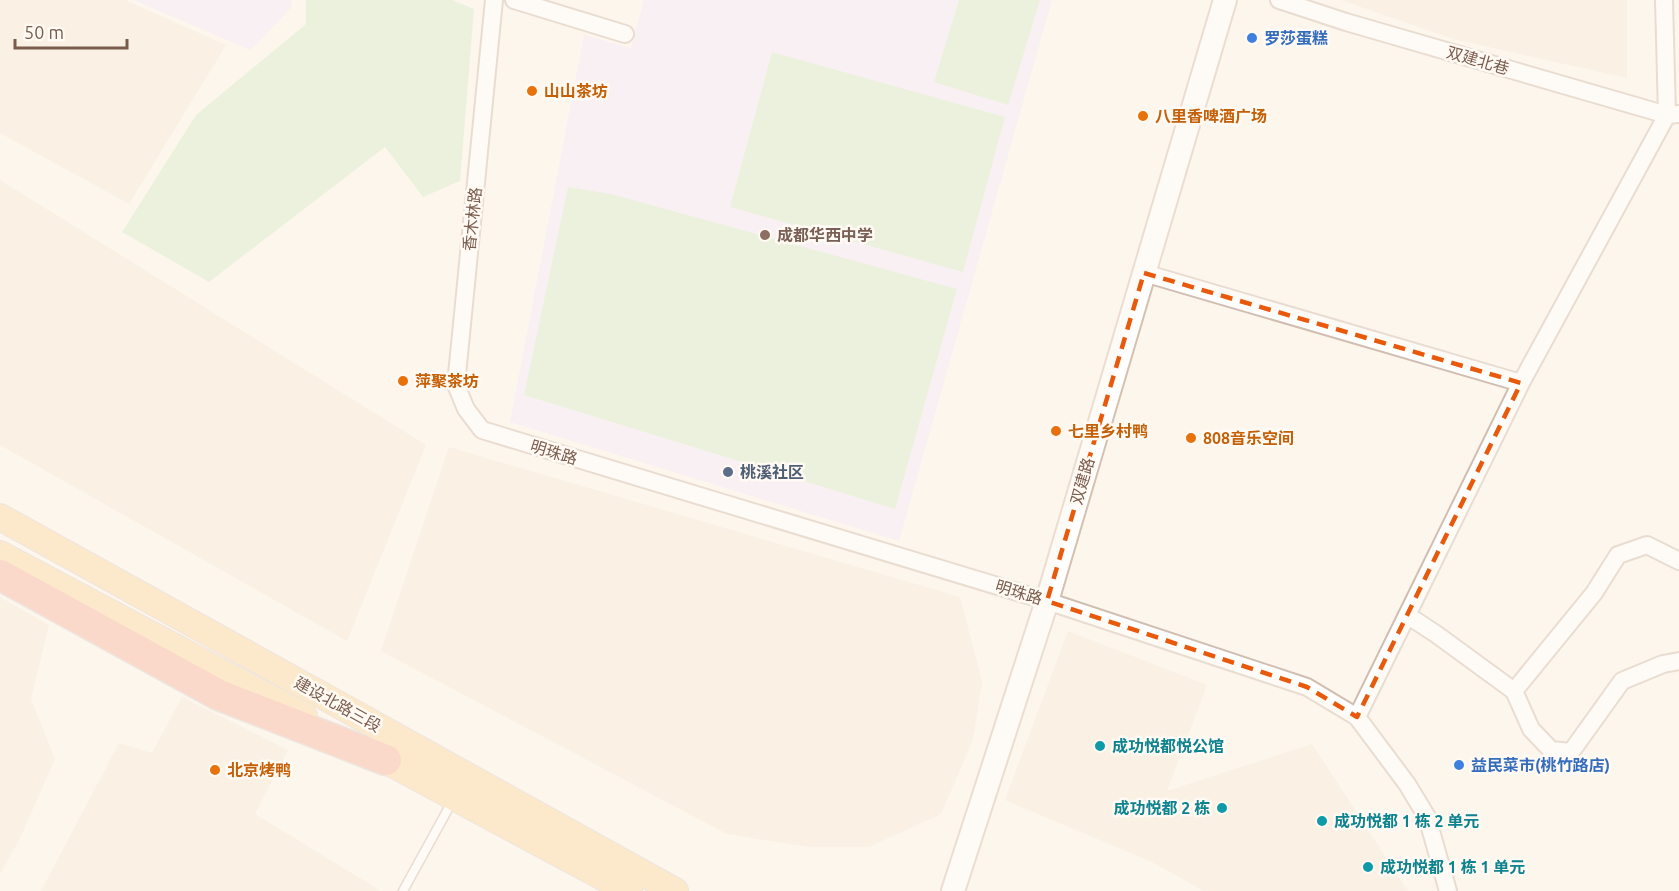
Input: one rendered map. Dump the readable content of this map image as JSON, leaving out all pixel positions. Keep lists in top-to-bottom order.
{
  "streets": {
    "main road": ["建设北路三段"],
    "street": [
      "双建北巷",
      "香木林路",
      "明珠路",
      "双建路"
    ]
  },
  "crossings": [
    ["香木林路", "明珠路"],
    ["明珠路", "双建路"]
  ],
  "places": [
    "罗莎蛋糕",
    "山山茶坊",
    "八里香啤酒广场",
    "成都华西中学",
    "萍聚茶坊",
    "七里乡村鸭",
    "808音乐空间",
    "桃溪社区",
    "成功悦都悦公馆",
    "益民菜市(桃竹路店)",
    "北京烤鸭",
    "成功悦都 2 栋",
    "成功悦都 1 栋 2 单元",
    "成功悦都 1 栋 1 单元"
  ],
  "scale_bar": "50 m"
}
